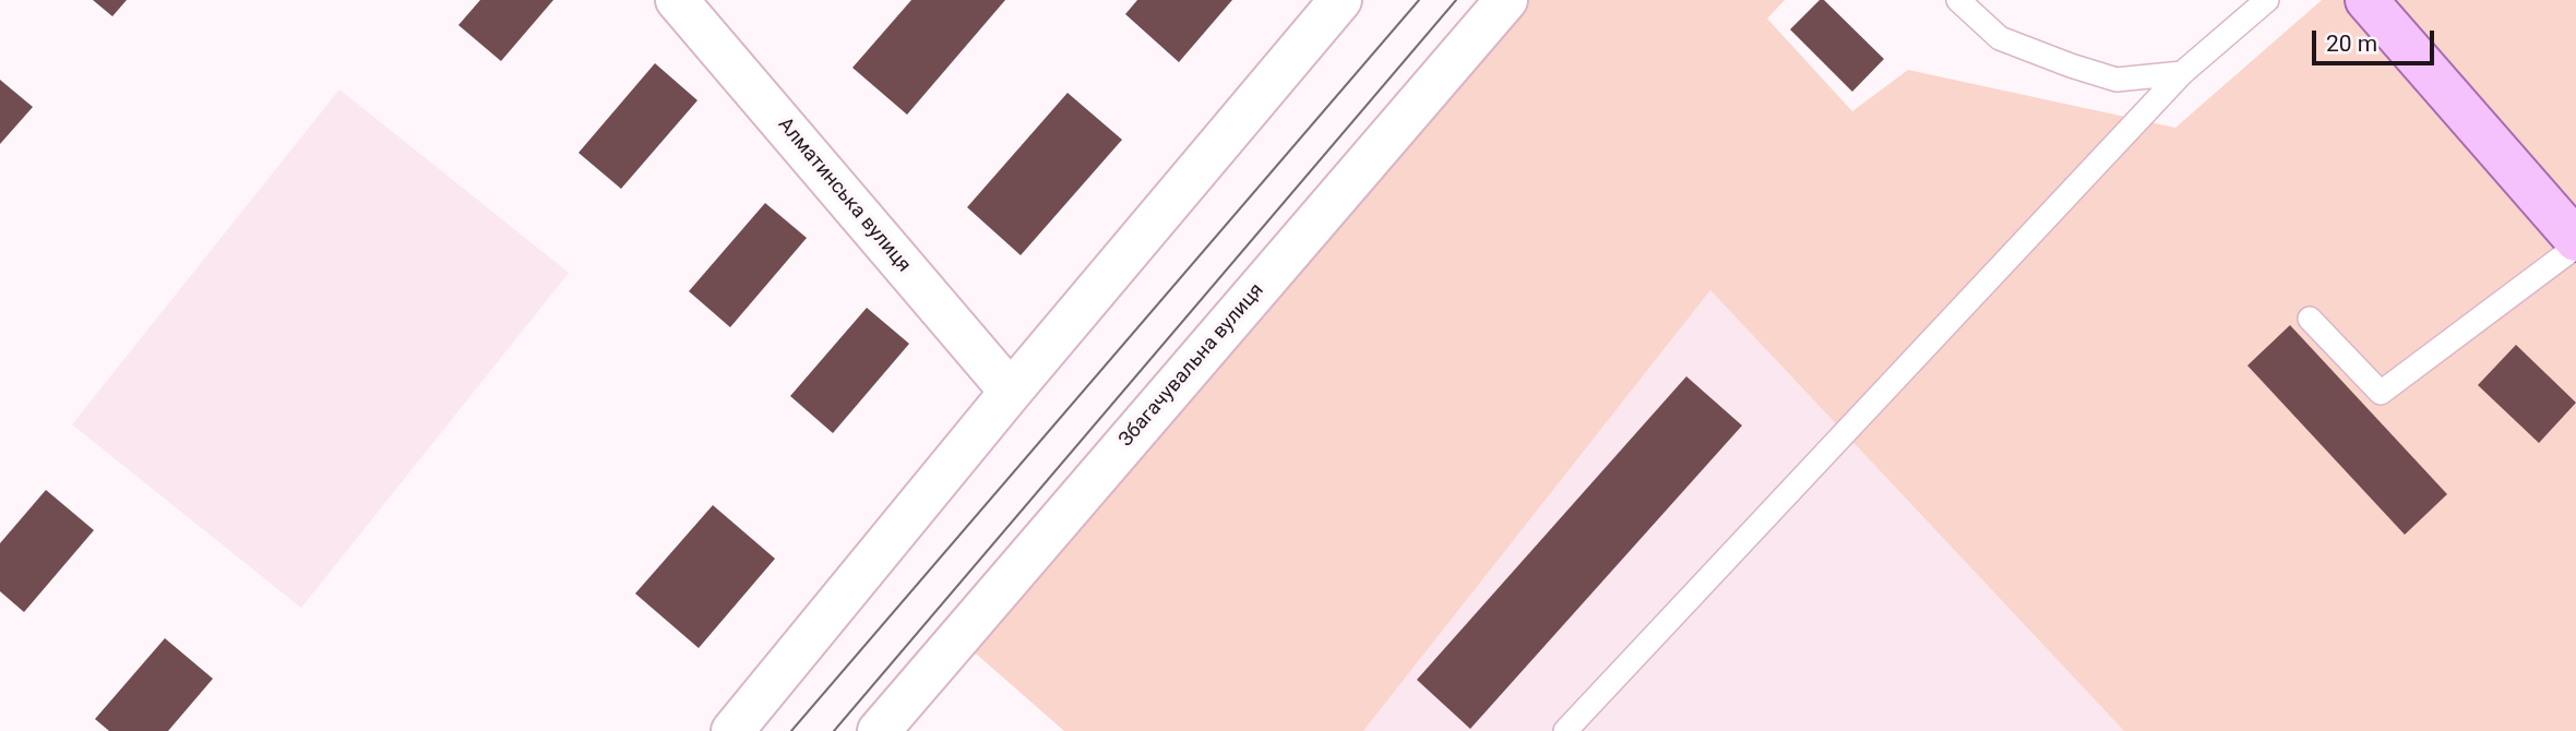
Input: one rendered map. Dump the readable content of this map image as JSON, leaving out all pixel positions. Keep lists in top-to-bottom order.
{
  "streets": {
    "street": ["Алматинська вулиця", "Збагачувальна вулиця"]
  },
  "scale_bar": "20 m"
}
